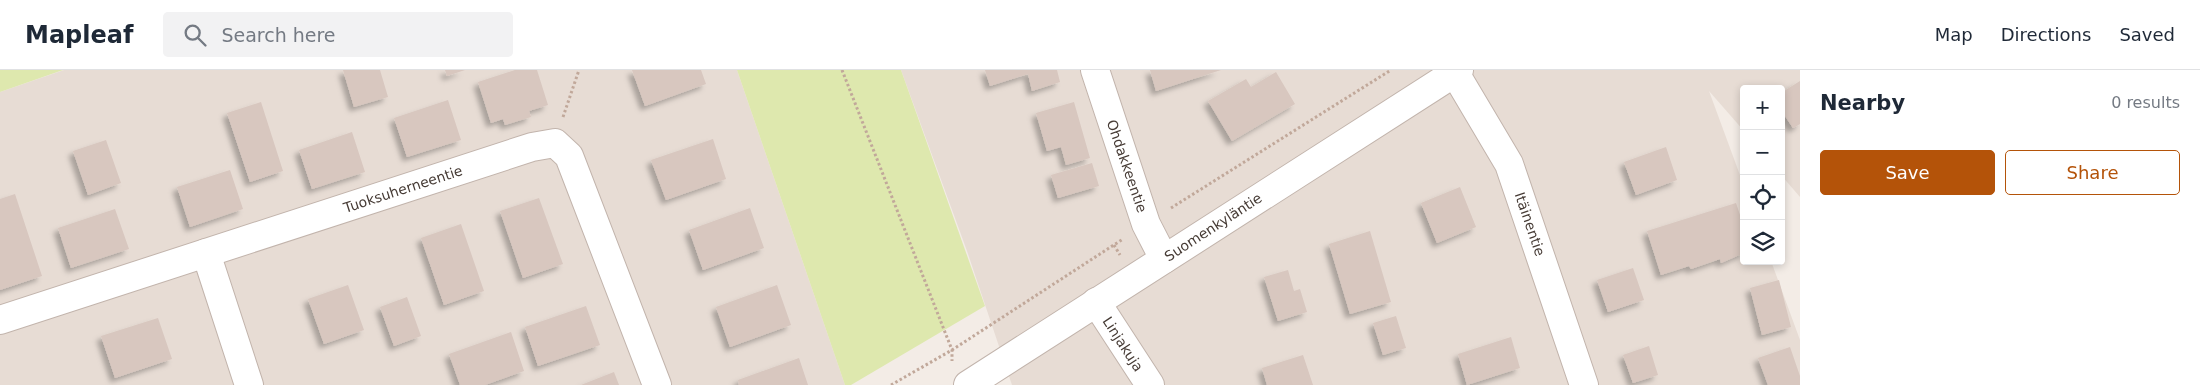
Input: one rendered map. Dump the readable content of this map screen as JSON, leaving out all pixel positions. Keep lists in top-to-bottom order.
{
  "streets": {
    "street": [
      "Ohdakkeentie",
      "Tuoksuherneentie",
      "Itäinentie",
      "Suomenkyläntie",
      "Linjakuja"
    ]
  },
  "crossings": [
    ["Ohdakkeentie", "Suomenkyläntie"],
    ["Itäinentie", "Suomenkyläntie"],
    ["Suomenkyläntie", "Linjakuja"]
  ],
  "page": {
    "header": "Mapleaf",
    "search": "Search here",
    "nav": ["Map", "Directions", "Saved"],
    "heading": ["Nearby", "0 results"],
    "map_buttons": ["+", "−"],
    "buttons": ["Save", "Share"]
  }
}
